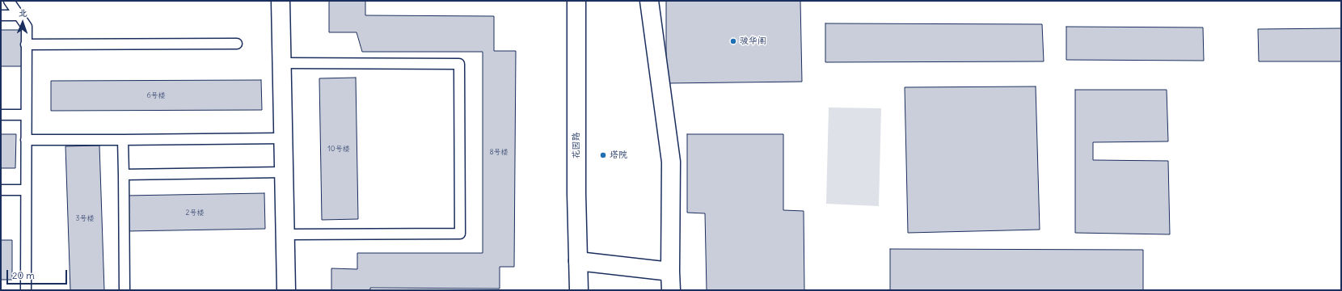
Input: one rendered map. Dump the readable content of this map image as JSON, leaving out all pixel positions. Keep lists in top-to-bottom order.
{
  "streets": {
    "street": ["花园路"]
  },
  "places": ["骏华阁", "塔院"],
  "house_numbers": [
    "6号楼",
    "10号楼",
    "8号楼",
    "2号楼",
    "3号楼"
  ],
  "scale_bar": "20 m",
  "north": "top"
}
